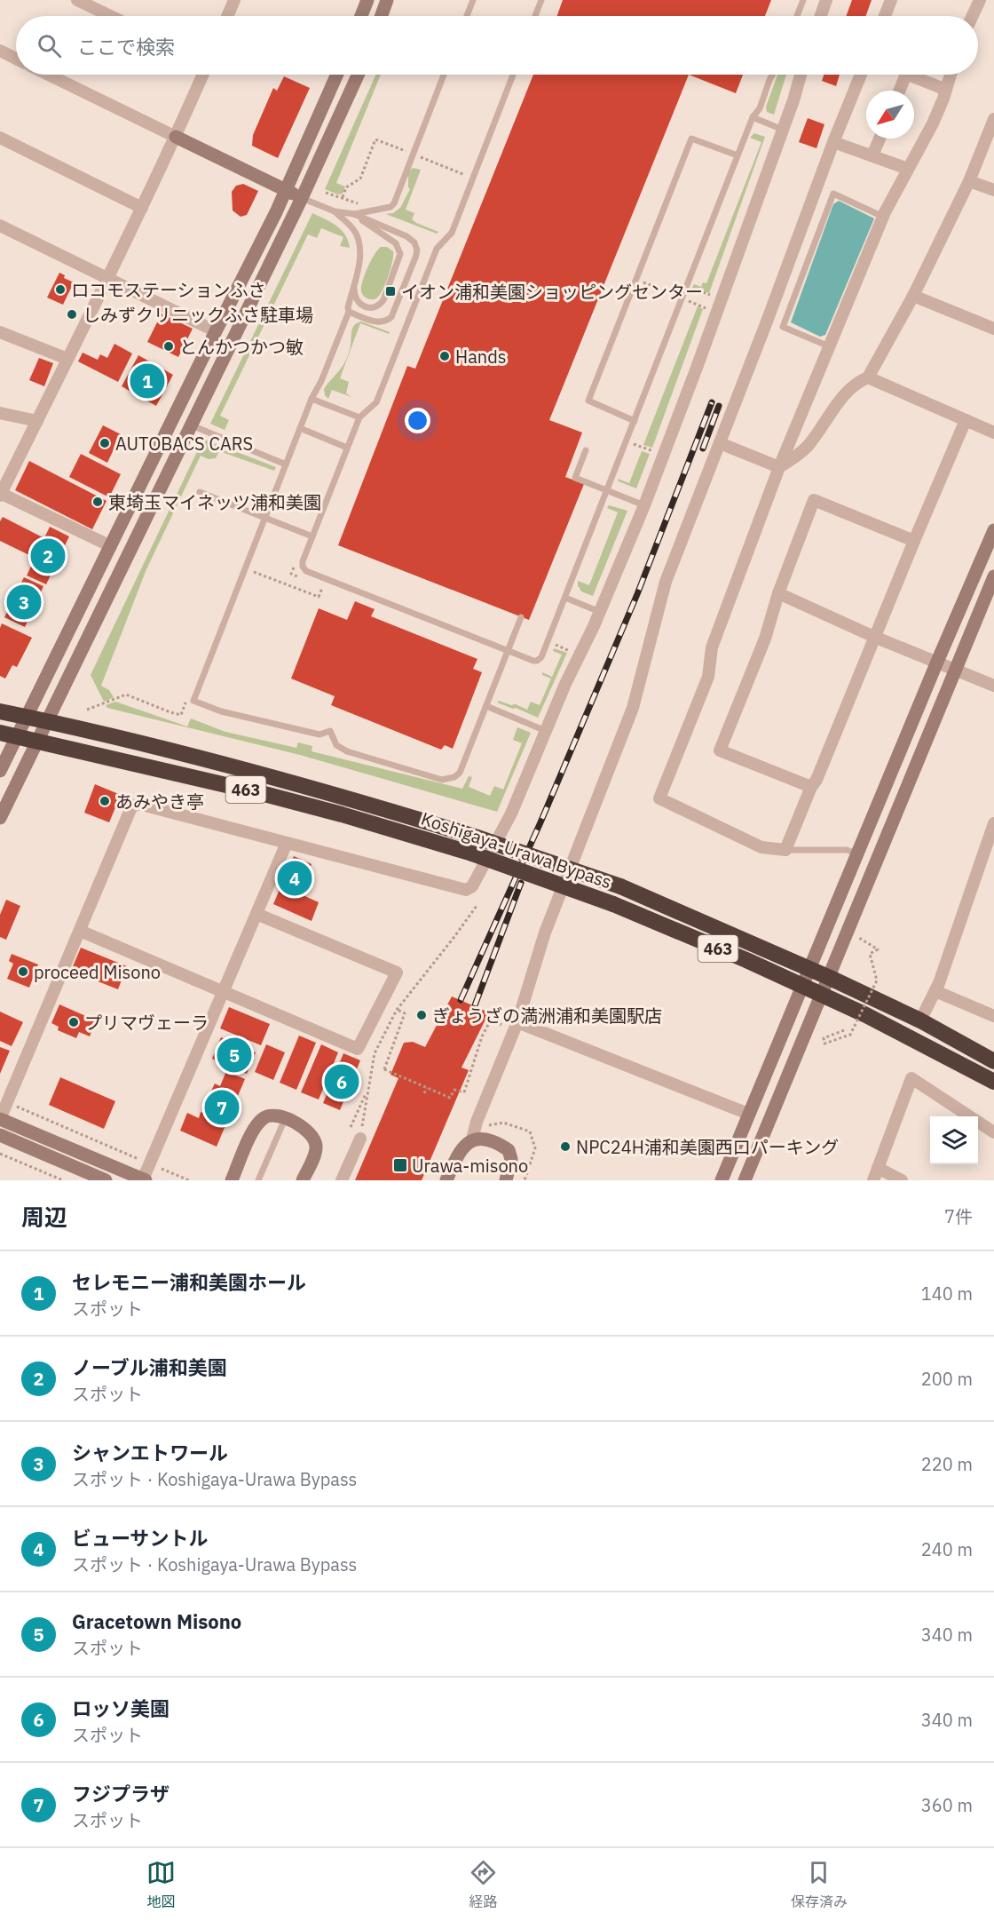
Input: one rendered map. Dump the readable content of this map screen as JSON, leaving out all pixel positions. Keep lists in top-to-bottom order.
{
  "streets": {
    "highway": ["463", "Koshigaya-Urawa Bypass"]
  },
  "crossings": [
    ["463", "Koshigaya-Urawa Bypass"]
  ],
  "places": {
    "other": [
      "ロコモステーションふさ",
      "しみずクリニックふさ駐車場",
      "とんかつかつ敏",
      "Hands",
      "AUTOBACS CARS",
      "東埼玉マイネッツ浦和美園",
      "あみやき亭",
      "proceed Misono",
      "ぎょうざの満洲浦和美園駅店",
      "プリマヴェーラ",
      "NPC24H浦和美園西口パーキング"
    ],
    "transit": ["イオン浦和美園ショッピングセンター", "Urawa-misono"]
  },
  "north": "bottom left",
  "page": {
    "search": "ここで検索",
    "pins": [
      "1",
      "2",
      "3",
      "4",
      "5",
      "6",
      "7"
    ],
    "heading": ["周辺", "7件"],
    "list": [
      {
        "mark": "1",
        "name": "セレモニー浦和美園ホール",
        "note": "スポット",
        "value": "140 m"
      },
      {
        "mark": "2",
        "name": "ノーブル浦和美園",
        "note": "スポット",
        "value": "200 m"
      },
      {
        "mark": "3",
        "name": "シャンエトワール",
        "note": "スポット · Koshigaya-Urawa Bypass",
        "value": "220 m"
      },
      {
        "mark": "4",
        "name": "ビューサントル",
        "note": "スポット · Koshigaya-Urawa Bypass",
        "value": "240 m"
      },
      {
        "mark": "5",
        "name": "Gracetown Misono",
        "note": "スポット",
        "value": "340 m"
      },
      {
        "mark": "6",
        "name": "ロッソ美園",
        "note": "スポット",
        "value": "340 m"
      },
      {
        "mark": "7",
        "name": "フジプラザ",
        "note": "スポット",
        "value": "360 m"
      }
    ],
    "nav": ["地図", "経路", "保存済み"]
  }
}
